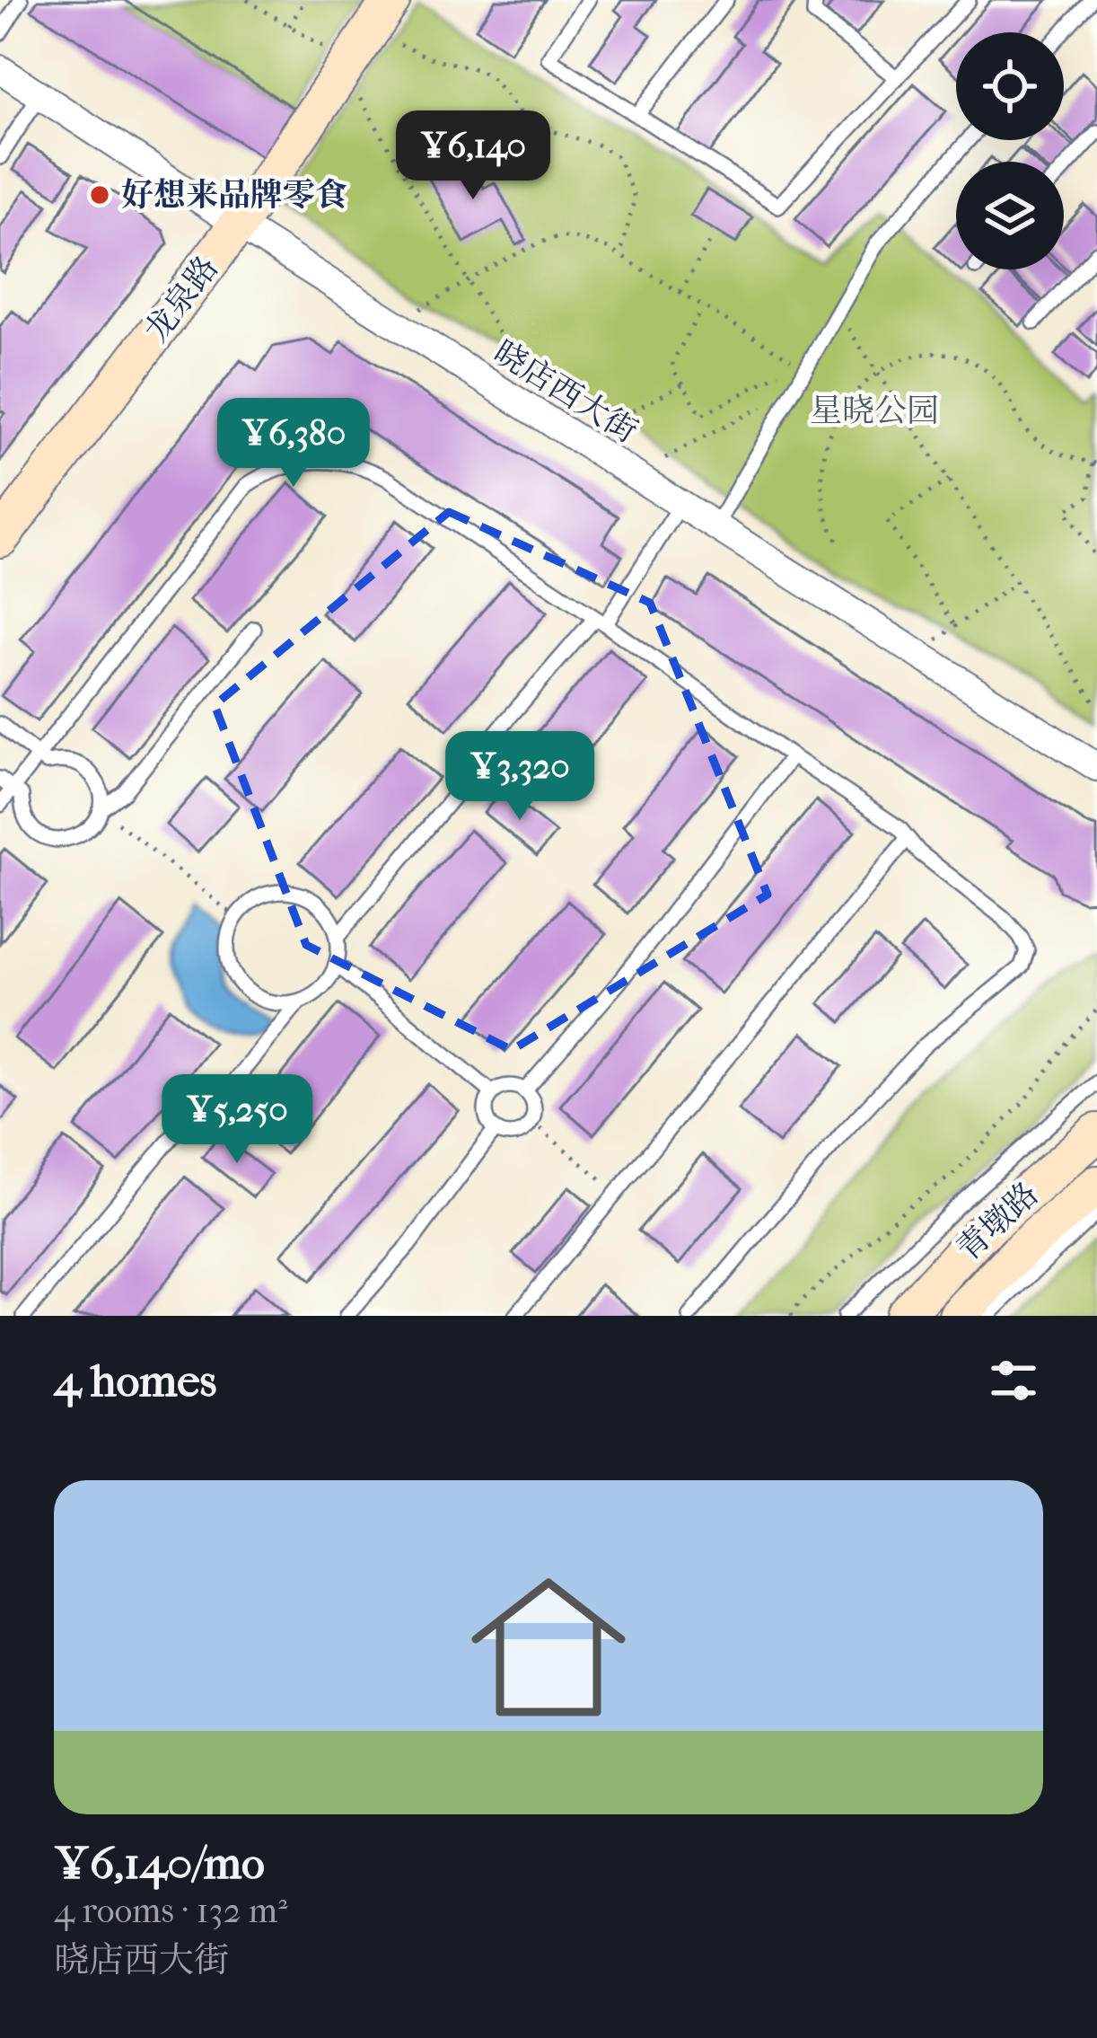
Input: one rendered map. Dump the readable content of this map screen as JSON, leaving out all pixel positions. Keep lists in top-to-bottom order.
{
  "streets": {
    "street": ["龙泉路", "晓店西大街", "青墩路"]
  },
  "crossings": [
    ["龙泉路", "晓店西大街"]
  ],
  "parks": ["星晓公园"],
  "places": ["好想来品牌零食"],
  "page": {
    "price": [
      "¥6,140",
      "¥6,380",
      "¥3,320",
      "¥5,250"
    ],
    "heading": "4 homes",
    "list": [
      {
        "name": "¥6,140/mo",
        "note": "4 rooms · 132 m² · 晓店西大街"
      }
    ]
  }
}
